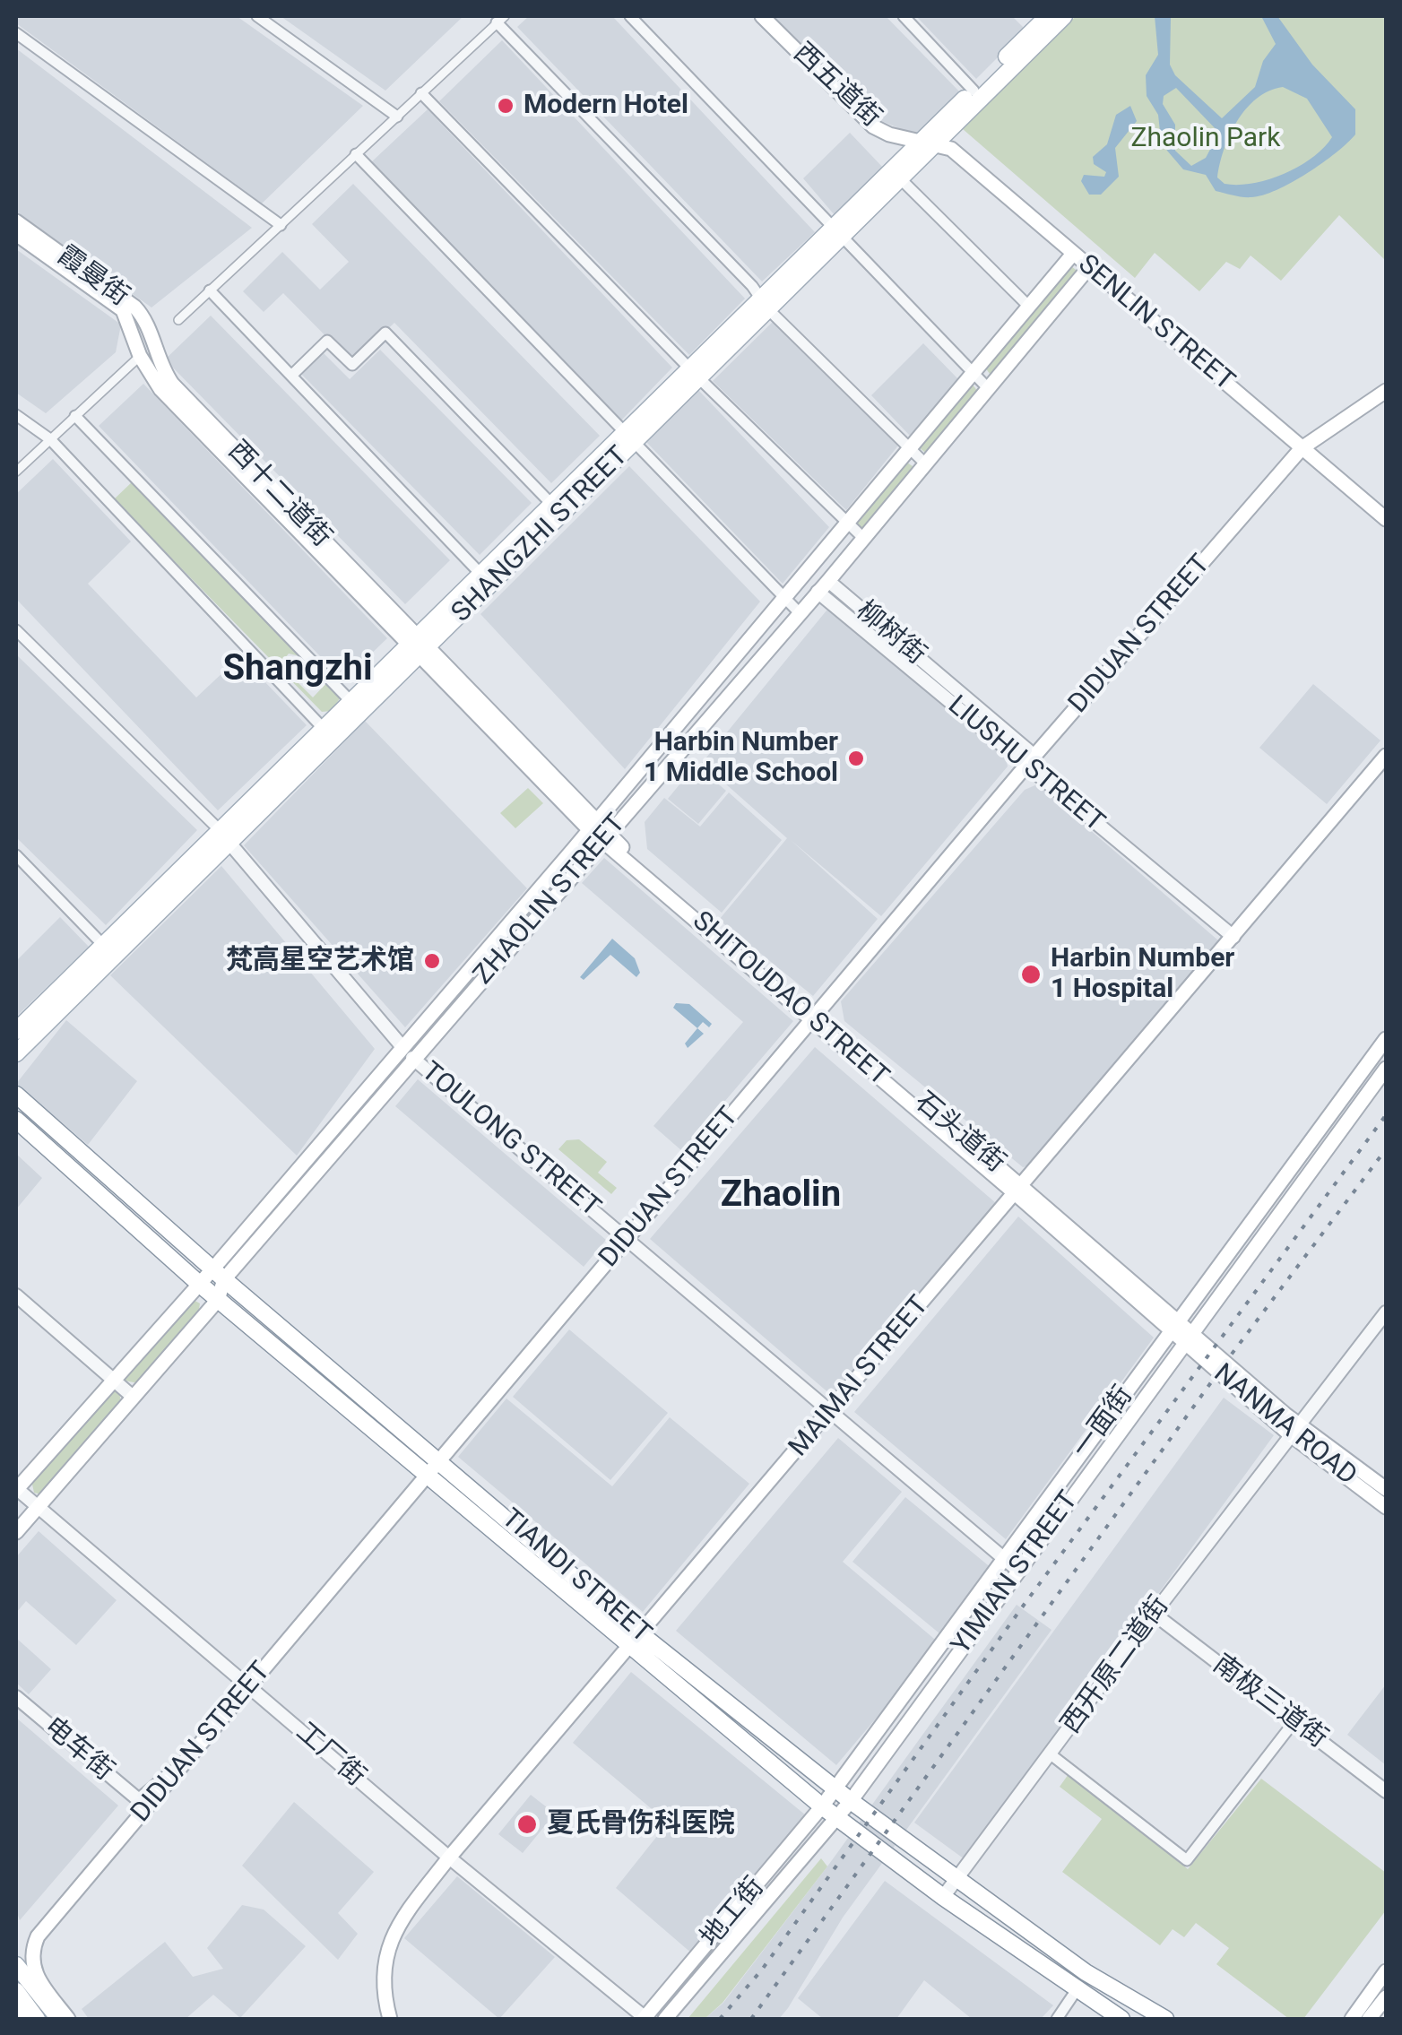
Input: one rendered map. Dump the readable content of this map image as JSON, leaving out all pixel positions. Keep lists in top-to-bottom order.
{
  "streets": {
    "main road": [
      "西五道街",
      "霞曼街",
      "SENLIN STREET",
      "西十二道街",
      "SHANGZHI STREET",
      "DIDUAN STREET",
      "ZHAOLIN STREET",
      "SHITOUDAO STREET",
      "石头道街",
      "MAIMAI STREET",
      "一面街",
      "NANMA ROAD",
      "YIMIAN STREET",
      "TIANDI STREET",
      "地工街"
    ],
    "street": [
      "LIUSHU STREET",
      "TOULONG STREET",
      "西开原二道街",
      "南极三道街",
      "电车街",
      "工厂街"
    ]
  },
  "crossings": [
    ["西五道街", "SENLIN STREET"],
    ["西五道街", "SHANGZHI STREET"],
    ["霞曼街", "西十二道街"],
    ["SENLIN STREET", "SHANGZHI STREET"],
    ["SENLIN STREET", "DIDUAN STREET"],
    ["SENLIN STREET", "ZHAOLIN STREET"],
    ["西十二道街", "SHANGZHI STREET"],
    ["西十二道街", "SHITOUDAO STREET"],
    ["SHANGZHI STREET", "SHITOUDAO STREET"],
    ["SHANGZHI STREET", "TOULONG STREET"],
    ["DIDUAN STREET", "LIUSHU STREET"],
    ["DIDUAN STREET", "SHITOUDAO STREET"],
    ["DIDUAN STREET", "TOULONG STREET"],
    ["DIDUAN STREET", "TIANDI STREET"],
    ["DIDUAN STREET", "电车街"],
    ["DIDUAN STREET", "工厂街"],
    ["LIUSHU STREET", "ZHAOLIN STREET"],
    ["LIUSHU STREET", "MAIMAI STREET"],
    ["ZHAOLIN STREET", "SHITOUDAO STREET"],
    ["ZHAOLIN STREET", "TOULONG STREET"],
    ["ZHAOLIN STREET", "TIANDI STREET"],
    ["ZHAOLIN STREET", "工厂街"],
    ["SHITOUDAO STREET", "石头道街"],
    ["SHITOUDAO STREET", "MAIMAI STREET"],
    ["石头道街", "MAIMAI STREET"],
    ["石头道街", "一面街"],
    ["TOULONG STREET", "MAIMAI STREET"],
    ["TOULONG STREET", "一面街"],
    ["TOULONG STREET", "YIMIAN STREET"],
    ["MAIMAI STREET", "TIANDI STREET"],
    ["MAIMAI STREET", "工厂街"],
    ["一面街", "TIANDI STREET"],
    ["一面街", "地工街"],
    ["NANMA ROAD", "YIMIAN STREET"],
    ["NANMA ROAD", "西开原二道街"],
    ["YIMIAN STREET", "TIANDI STREET"],
    ["YIMIAN STREET", "地工街"],
    ["TIANDI STREET", "西开原二道街"],
    ["TIANDI STREET", "地工街"],
    ["西开原二道街", "南极三道街"],
    ["工厂街", "地工街"]
  ],
  "districts": ["Shangzhi", "Zhaolin"],
  "parks": ["Zhaolin Park"],
  "places": [
    "Modern Hotel",
    "Harbin Number 1 Middle School",
    "梵高星空艺术馆",
    "Harbin Number 1 Hospital",
    "夏氏骨伤科医院"
  ]
}
